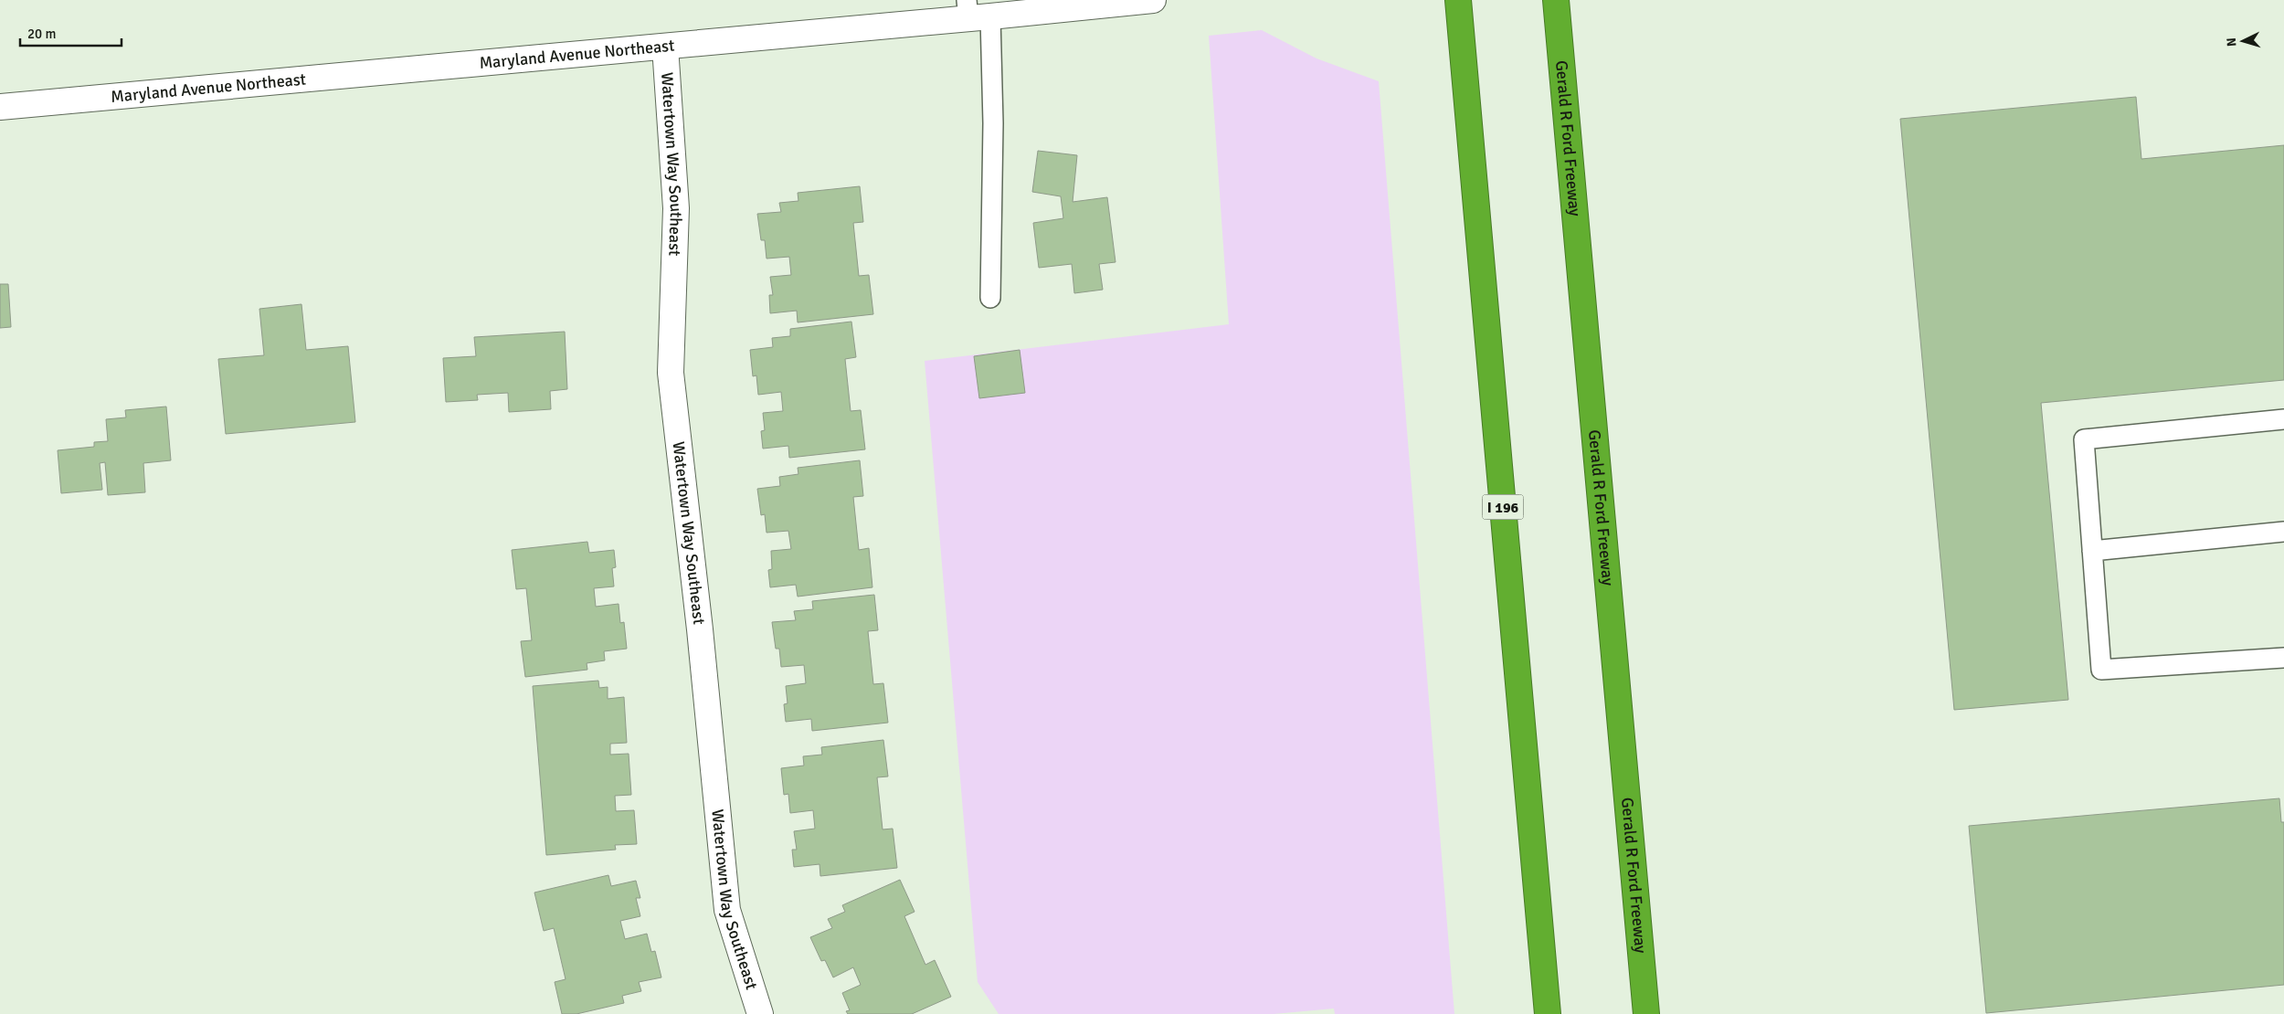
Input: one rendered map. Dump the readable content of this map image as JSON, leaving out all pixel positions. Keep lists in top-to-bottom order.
{
  "streets": {
    "highway": ["Gerald R Ford Freeway", "I 196"],
    "street": ["Maryland Avenue Northeast", "Watertown Way Southeast"]
  },
  "crossings": [
    ["Maryland Avenue Northeast", "Watertown Way Southeast"]
  ],
  "scale_bar": "20 m",
  "north": "left"
}
